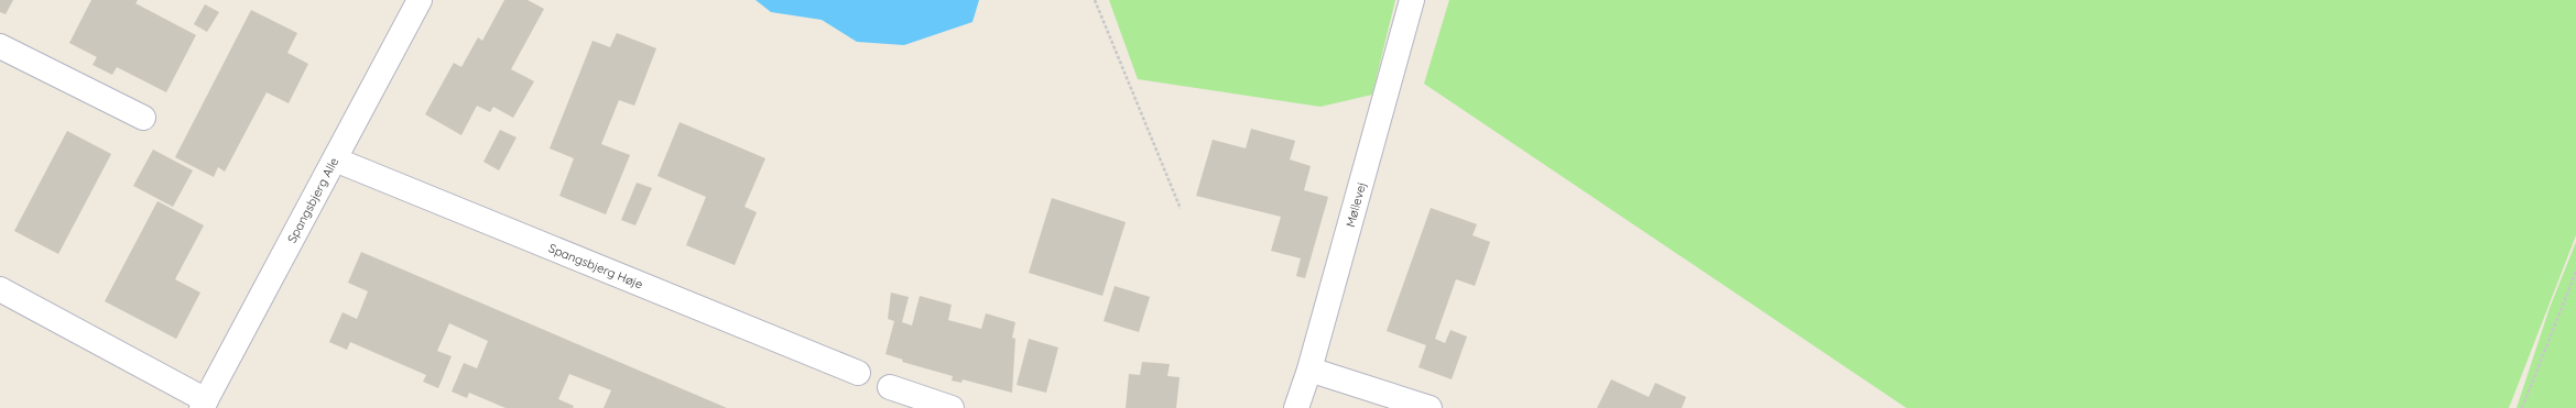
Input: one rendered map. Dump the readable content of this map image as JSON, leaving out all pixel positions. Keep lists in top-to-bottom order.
{
  "streets": {
    "street": ["Spangsbjerg Alle", "Møllevej", "Spangsbjerg Høje"]
  },
  "crossings": [
    ["Spangsbjerg Alle", "Spangsbjerg Høje"]
  ]
}
